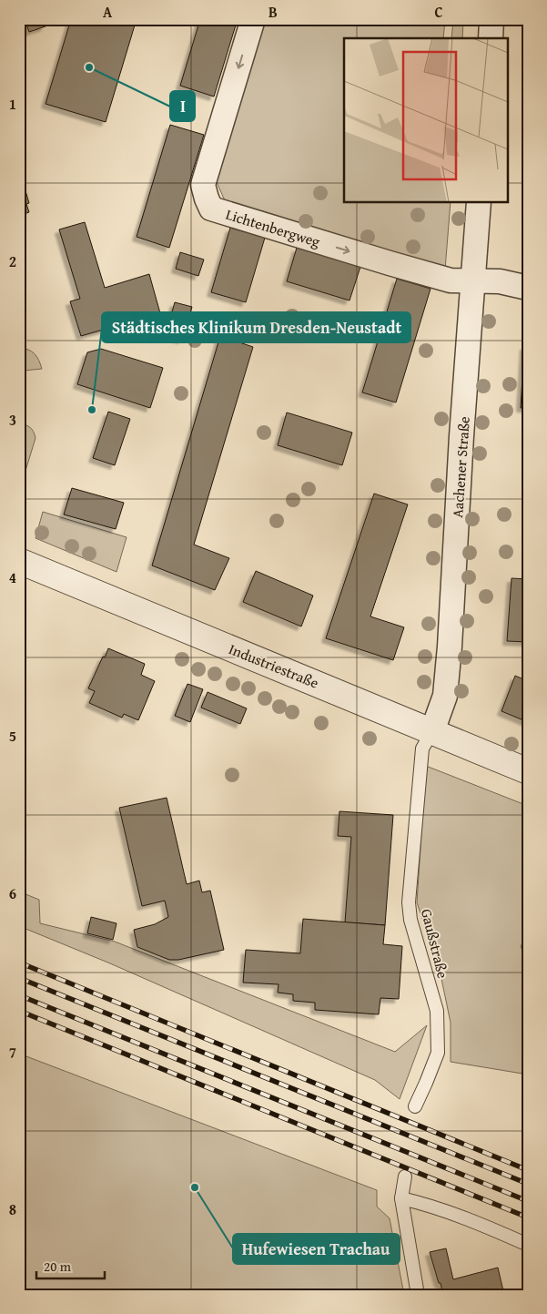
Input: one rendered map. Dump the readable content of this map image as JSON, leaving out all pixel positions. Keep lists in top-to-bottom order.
{
  "streets": {
    "street": ["Lichtenbergweg", "Aachener Straße", "Industriestraße"],
    "lane": ["Gaußstraße"]
  },
  "crossings": [
    ["Lichtenbergweg", "Aachener Straße"],
    ["Aachener Straße", "Industriestraße"],
    ["Aachener Straße", "Gaußstraße"],
    ["Industriestraße", "Gaußstraße"]
  ],
  "places": ["I", "Städtisches Klinikum Dresden-Neustadt", "Hufewiesen Trachau"],
  "scale_bar": "20 m",
  "grid": {
    "columns": ["A", "B", "C"],
    "rows": [
      "1",
      "2",
      "3",
      "4",
      "5",
      "6",
      "7",
      "8"
    ]
  }
}
